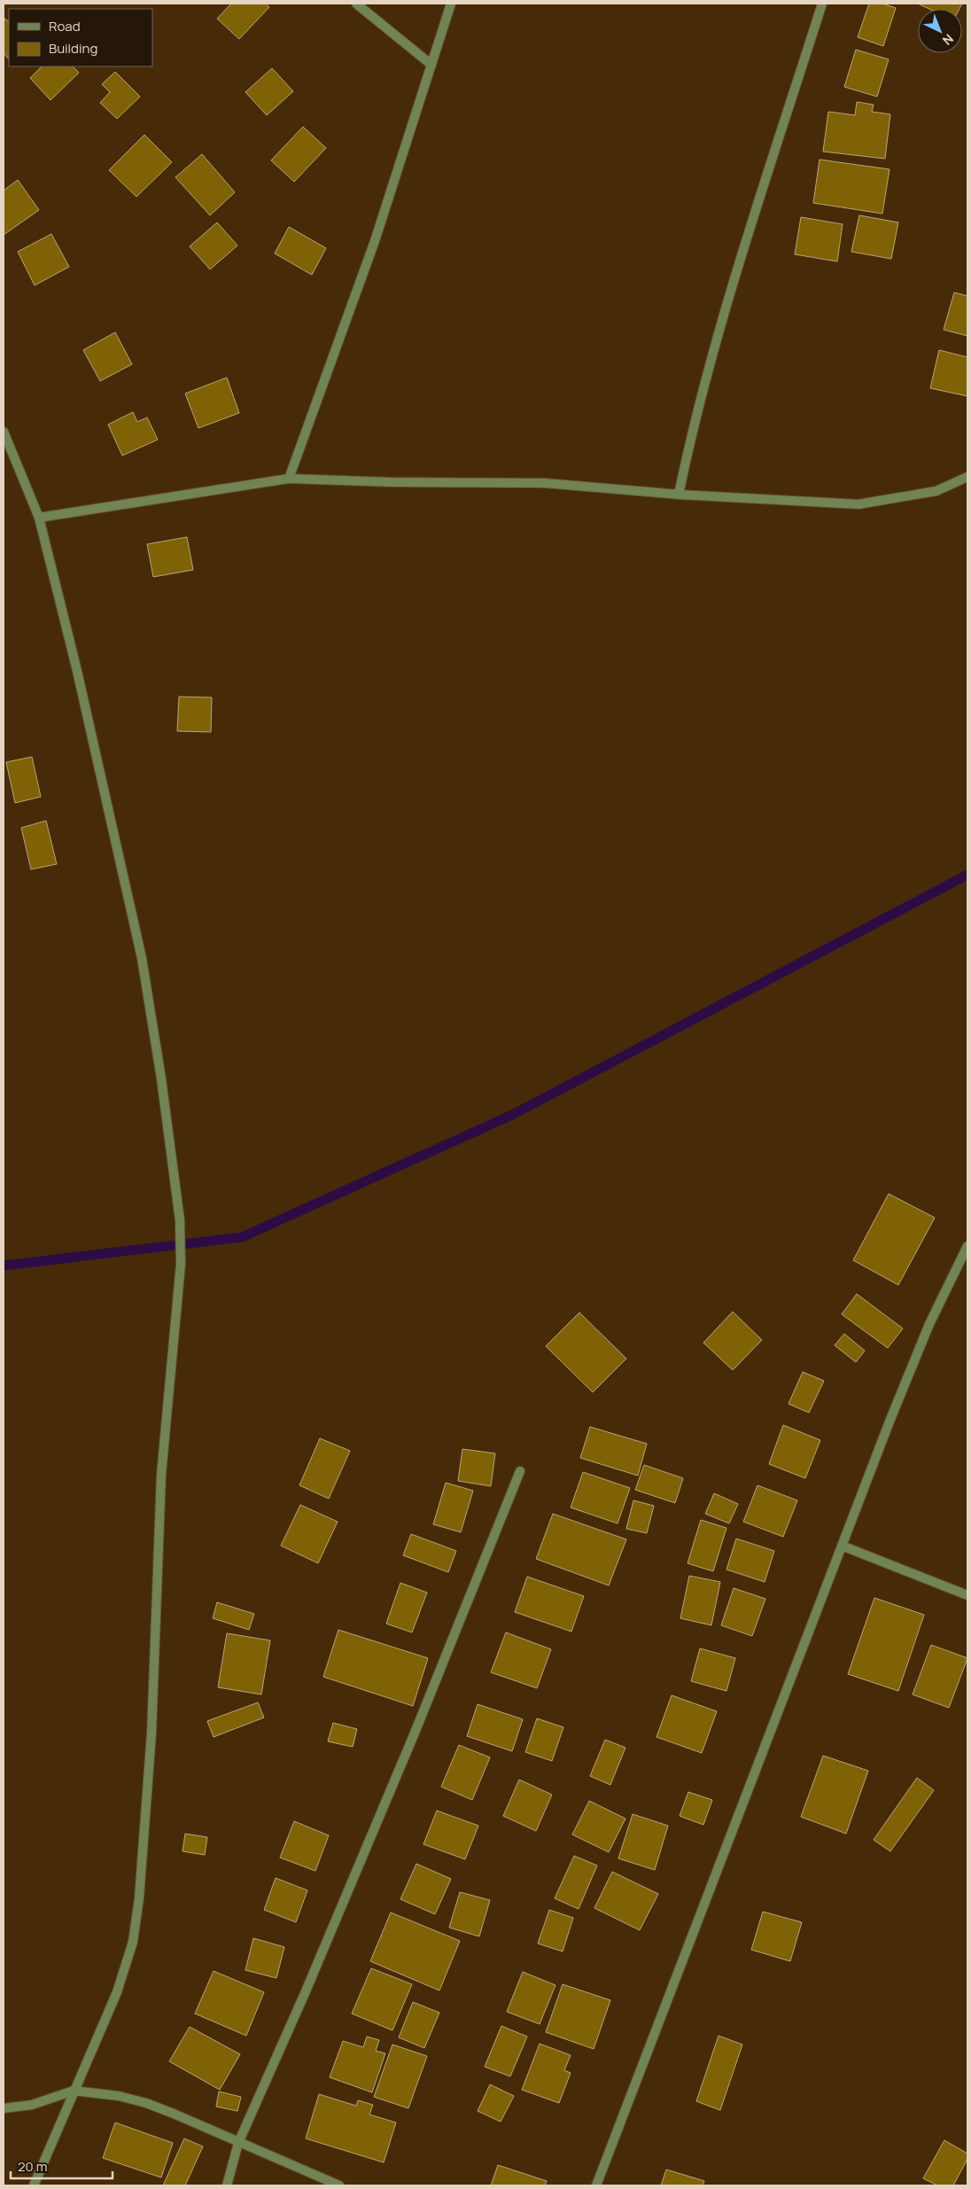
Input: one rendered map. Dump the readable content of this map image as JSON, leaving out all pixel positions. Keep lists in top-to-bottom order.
{
  "legend": ["Road", "Building"],
  "scale_bar": "20 m",
  "north": "bottom right"
}
